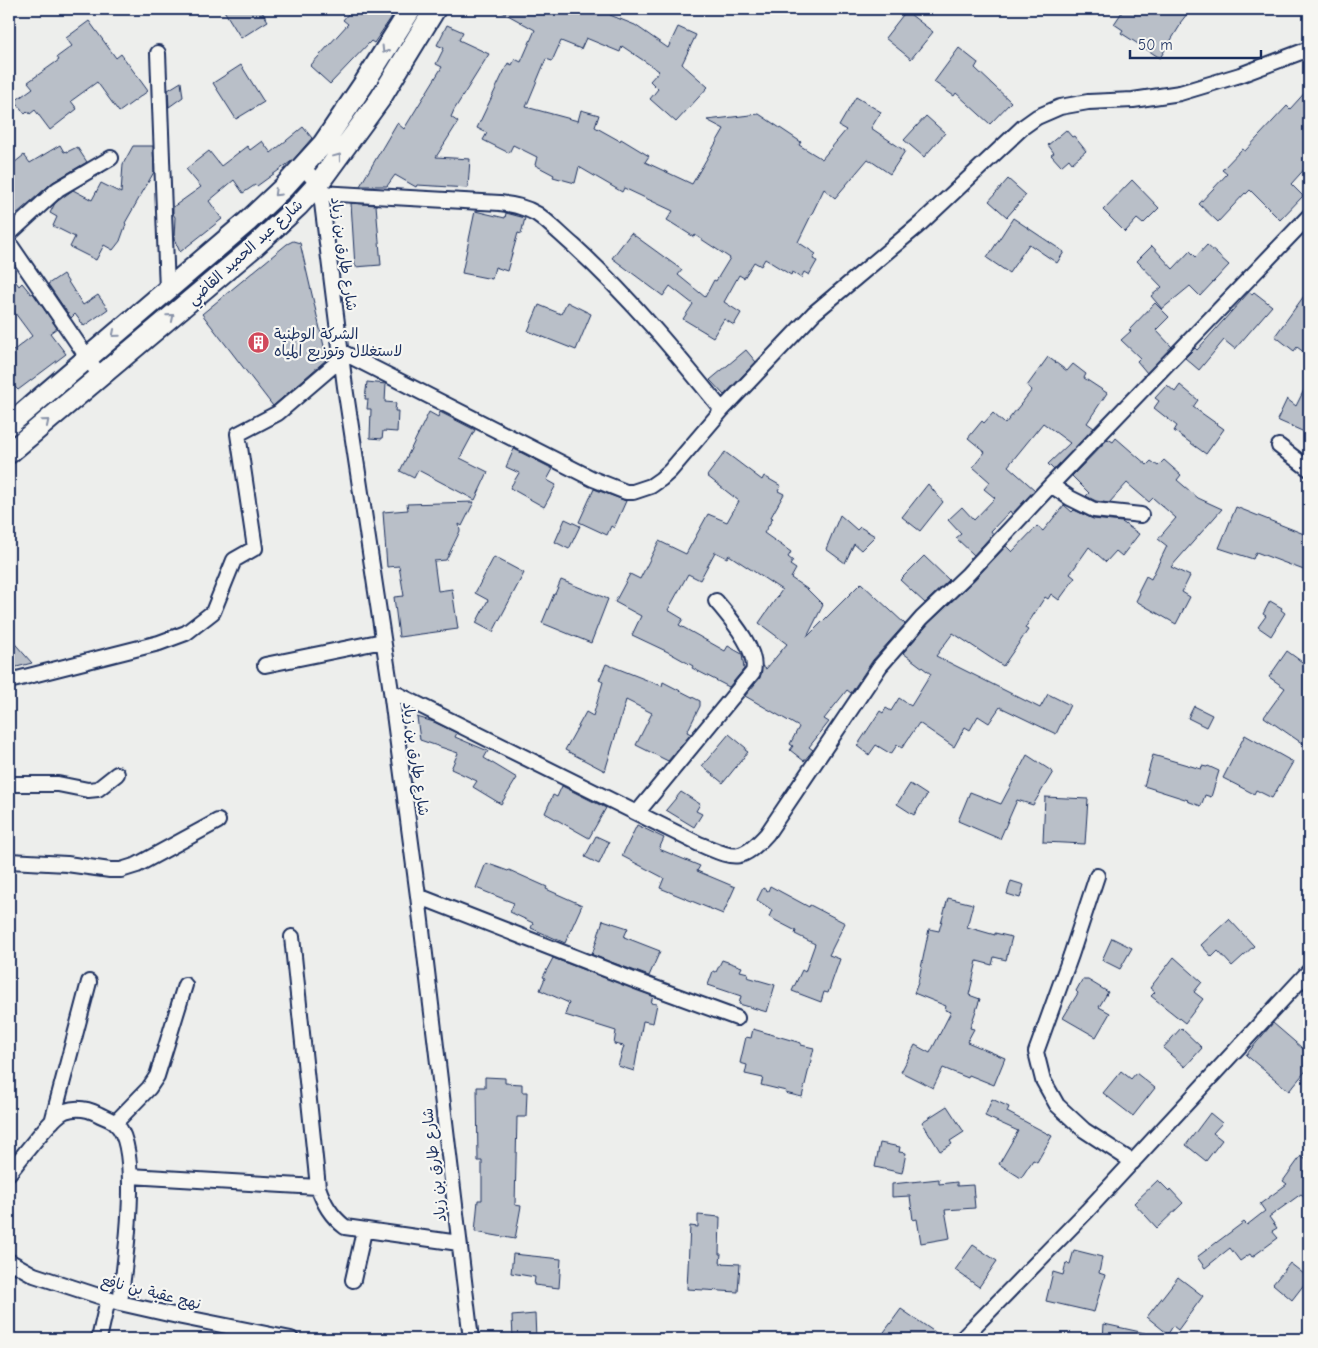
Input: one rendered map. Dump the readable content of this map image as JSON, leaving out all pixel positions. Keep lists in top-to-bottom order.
{
  "streets": {
    "main road": ["شارع عبد الحميد القاضي"],
    "street": ["شارع طارق بن زياد", "نهج عقبة بن نافع"]
  },
  "crossings": [
    ["شارع عبد الحميد القاضي", "شارع طارق بن زياد"]
  ],
  "places": {
    "building": ["الشركة الوطنية لاستغلال وتوزيع المياه"]
  },
  "scale_bar": "50 m"
}
